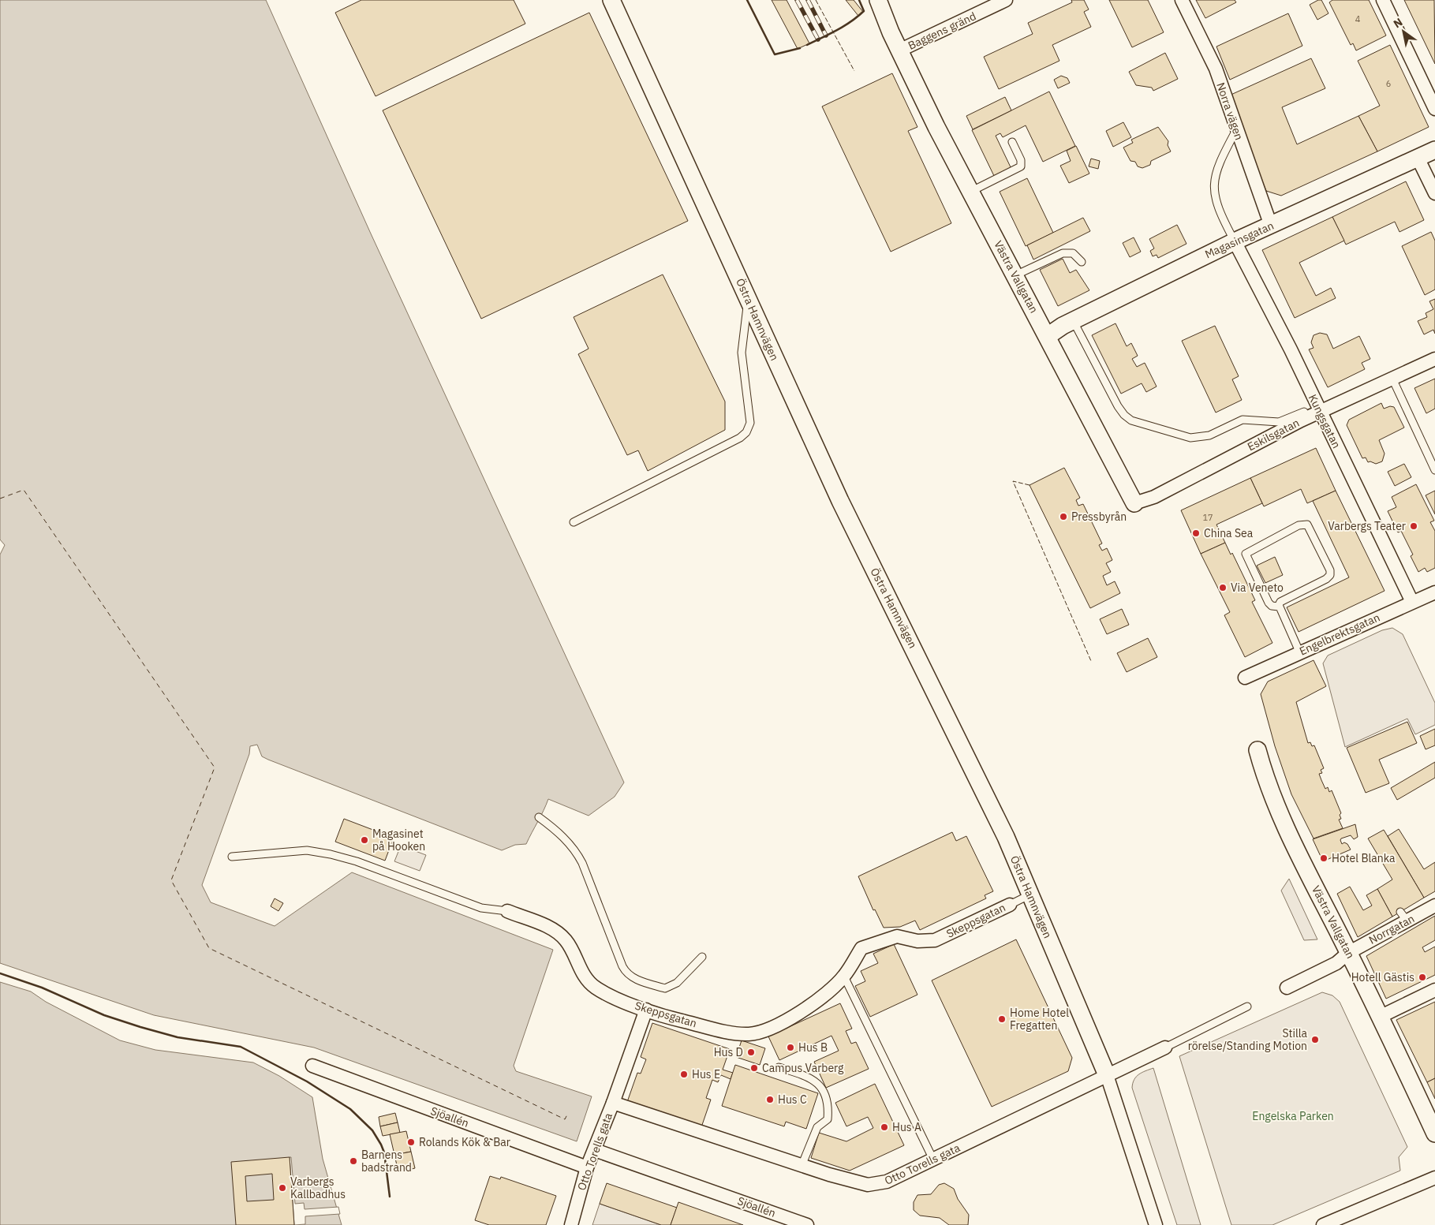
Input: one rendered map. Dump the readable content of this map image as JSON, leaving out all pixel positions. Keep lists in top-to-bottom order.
{
  "streets": {
    "street": [
      "Baggens gränd",
      "Norra vägen",
      "Magasinsgatan",
      "Västra Vallgatan",
      "Östra Hamnvägen",
      "Kungsgatan",
      "Eskilsgatan",
      "Engelbrektsgatan",
      "Skeppsgatan",
      "Norrgatan",
      "Sjöallén",
      "Otto Torells gata"
    ]
  },
  "crossings": [
    ["Baggens gränd", "Västra Vallgatan"],
    ["Norra vägen", "Magasinsgatan"],
    ["Magasinsgatan", "Västra Vallgatan"],
    ["Magasinsgatan", "Kungsgatan"],
    ["Västra Vallgatan", "Eskilsgatan"],
    ["Västra Vallgatan", "Norrgatan"],
    ["Östra Hamnvägen", "Skeppsgatan"],
    ["Östra Hamnvägen", "Otto Torells gata"],
    ["Kungsgatan", "Eskilsgatan"],
    ["Kungsgatan", "Engelbrektsgatan"],
    ["Sjöallén", "Otto Torells gata"]
  ],
  "parks": ["Engelska Parken"],
  "places": [
    "Pressbyrån",
    "Varbergs Teater",
    "China Sea",
    "Via Veneto",
    "Magasinet på Hooken",
    "Hotel Blanka",
    "Hotell Gästis",
    "Home Hotel Fregatten",
    "Stilla rörelse/Standing Motion",
    "Hus B",
    "Hus D",
    "Campus Varberg",
    "Hus E",
    "Hus C",
    "Hus A",
    "Rolands Kök & Bar",
    "Barnens badstrand",
    "Varbergs Kallbadhus"
  ],
  "house_numbers": ["4", "6", "17"],
  "north": "top left"
}
